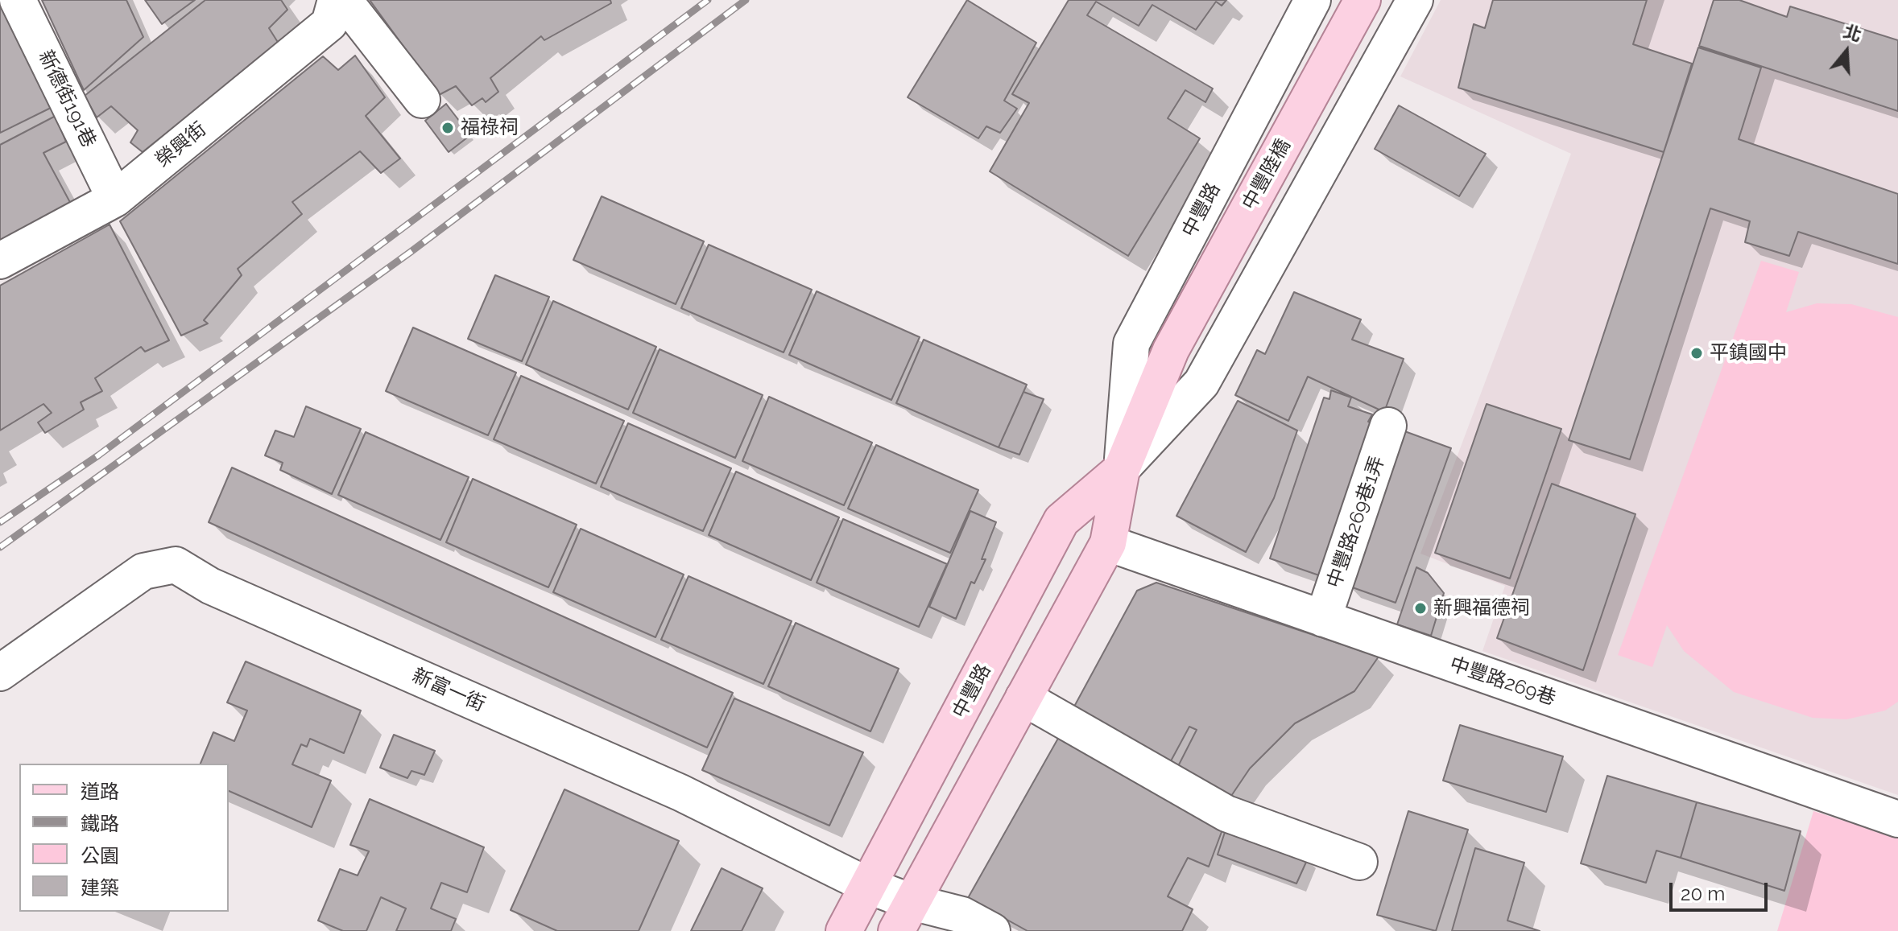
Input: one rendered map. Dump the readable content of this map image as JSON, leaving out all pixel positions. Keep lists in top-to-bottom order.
{
  "streets": {
    "main road": ["中豐陸橋", "中豐路"],
    "street": [
      "新德街191巷",
      "榮興街",
      "中豐路269巷1弄",
      "中豐路269巷",
      "新富一街"
    ]
  },
  "crossings": [
    ["新德街191巷", "榮興街"],
    ["中豐陸橋", "中豐路"],
    ["中豐路", "中豐路269巷"],
    ["中豐路", "新富一街"],
    ["中豐路269巷1弄", "中豐路269巷"]
  ],
  "places": ["福祿祠", "平鎮國中", "新興福德祠"],
  "legend": [
    "道路",
    "鐵路",
    "公園",
    "建築"
  ],
  "scale_bar": "20 m",
  "north": "top"
}
